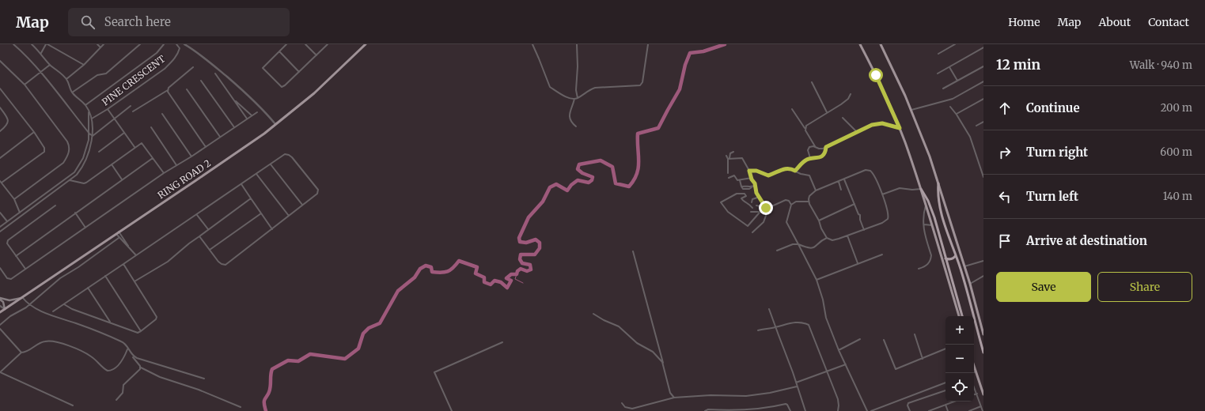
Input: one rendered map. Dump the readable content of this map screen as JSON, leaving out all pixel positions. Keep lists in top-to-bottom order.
{
  "streets": {
    "main road": ["RING ROAD 2"],
    "street": ["PINE CRESCENT"]
  },
  "page": {
    "header": "Map",
    "search": "Search here",
    "nav": [
      "Home",
      "Map",
      "About",
      "Contact"
    ],
    "heading": ["12 min", "Walk · 940 m"],
    "list": [
      ["Continue", "200 m"],
      ["Turn right", "600 m"],
      ["Turn left", "140 m"],
      "Arrive at destination"
    ],
    "buttons": ["Save", "Share"],
    "map_buttons": ["+", "−"]
  }
}
